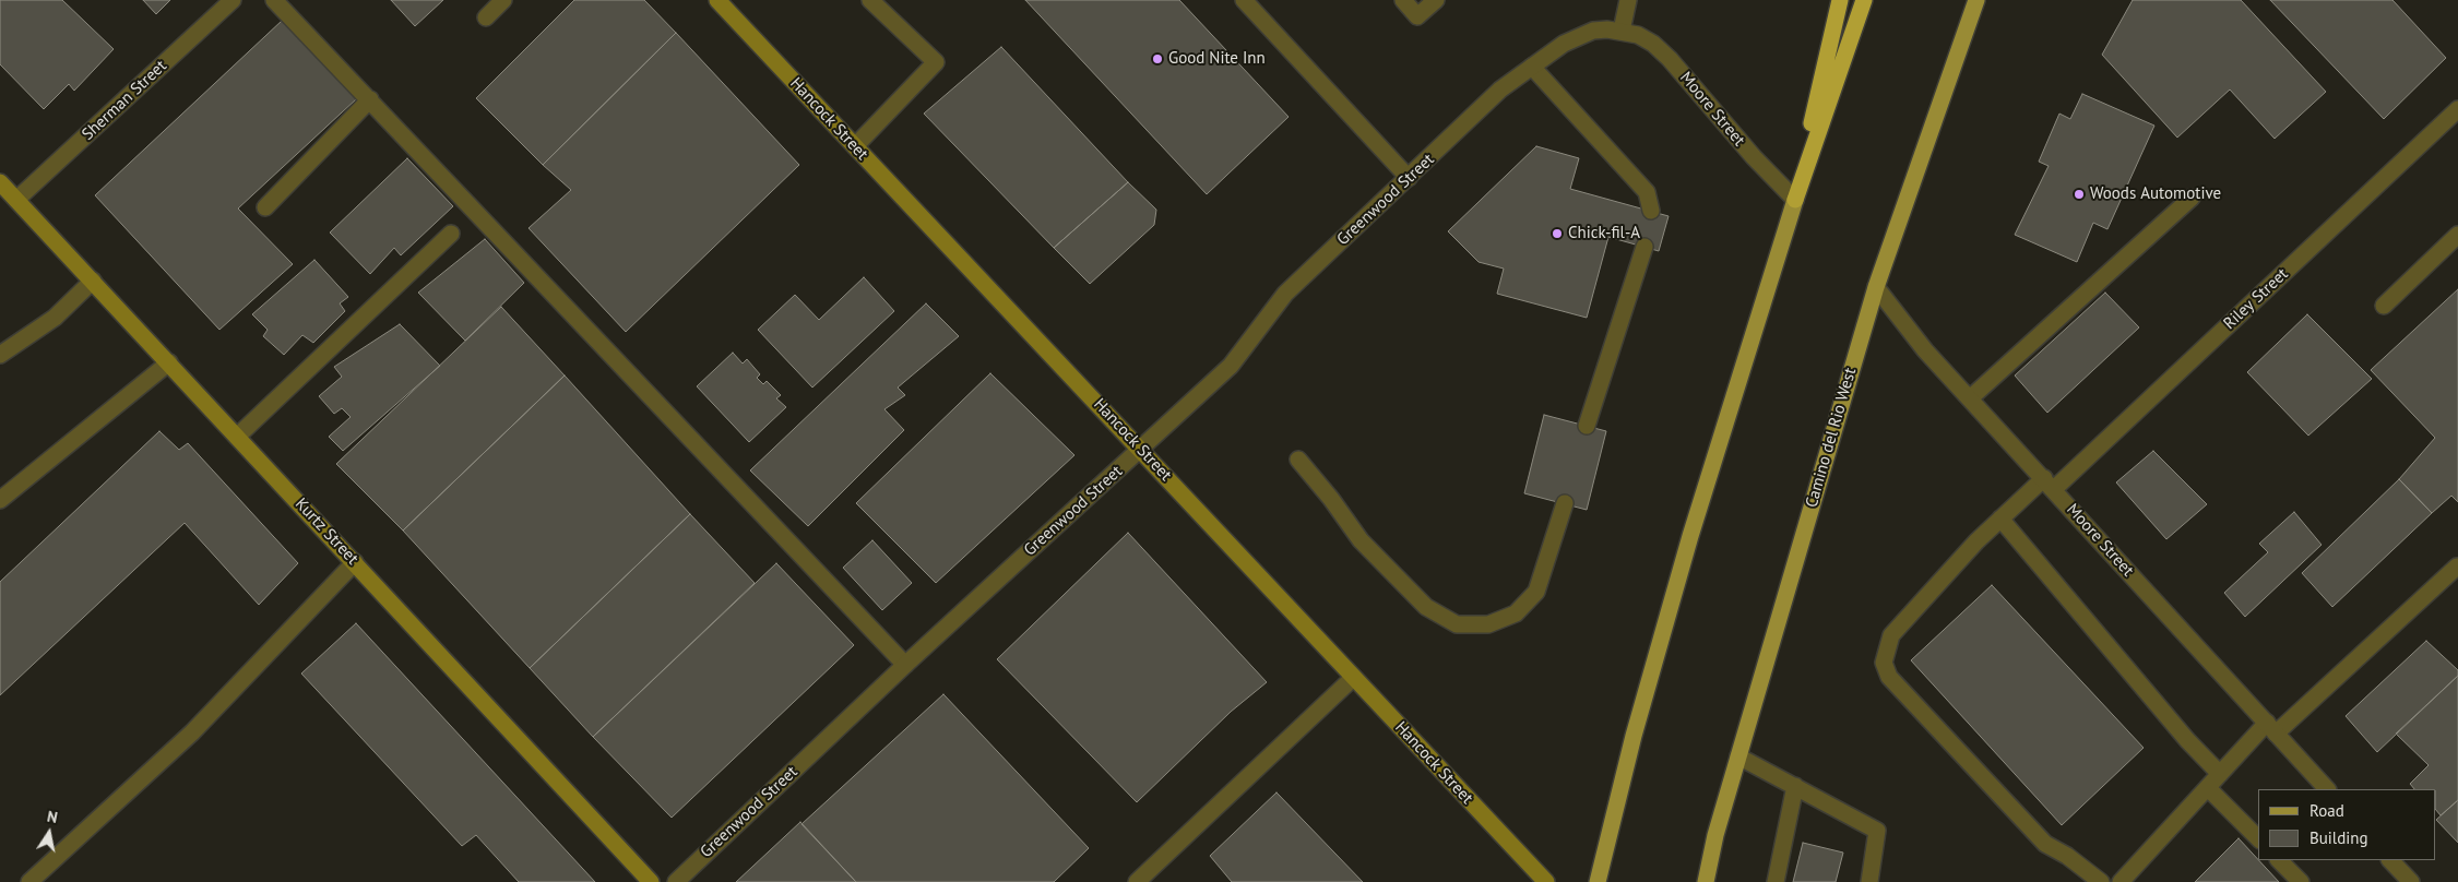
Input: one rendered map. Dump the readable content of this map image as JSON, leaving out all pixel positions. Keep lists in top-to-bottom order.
{
  "streets": {
    "main road": ["Camino del Rio West"],
    "street": [
      "Sherman Street",
      "Moore Street",
      "Hancock Street",
      "Greenwood Street",
      "Riley Street",
      "Kurtz Street"
    ]
  },
  "crossings": [
    ["Sherman Street", "Kurtz Street"],
    ["Moore Street", "Greenwood Street"],
    ["Moore Street", "Riley Street"],
    ["Moore Street", "Camino del Rio West"],
    ["Hancock Street", "Greenwood Street"]
  ],
  "places": ["Good Nite Inn", "Woods Automotive", "Chick-fil-A"],
  "legend": ["Road", "Building"],
  "north": "top"
}
